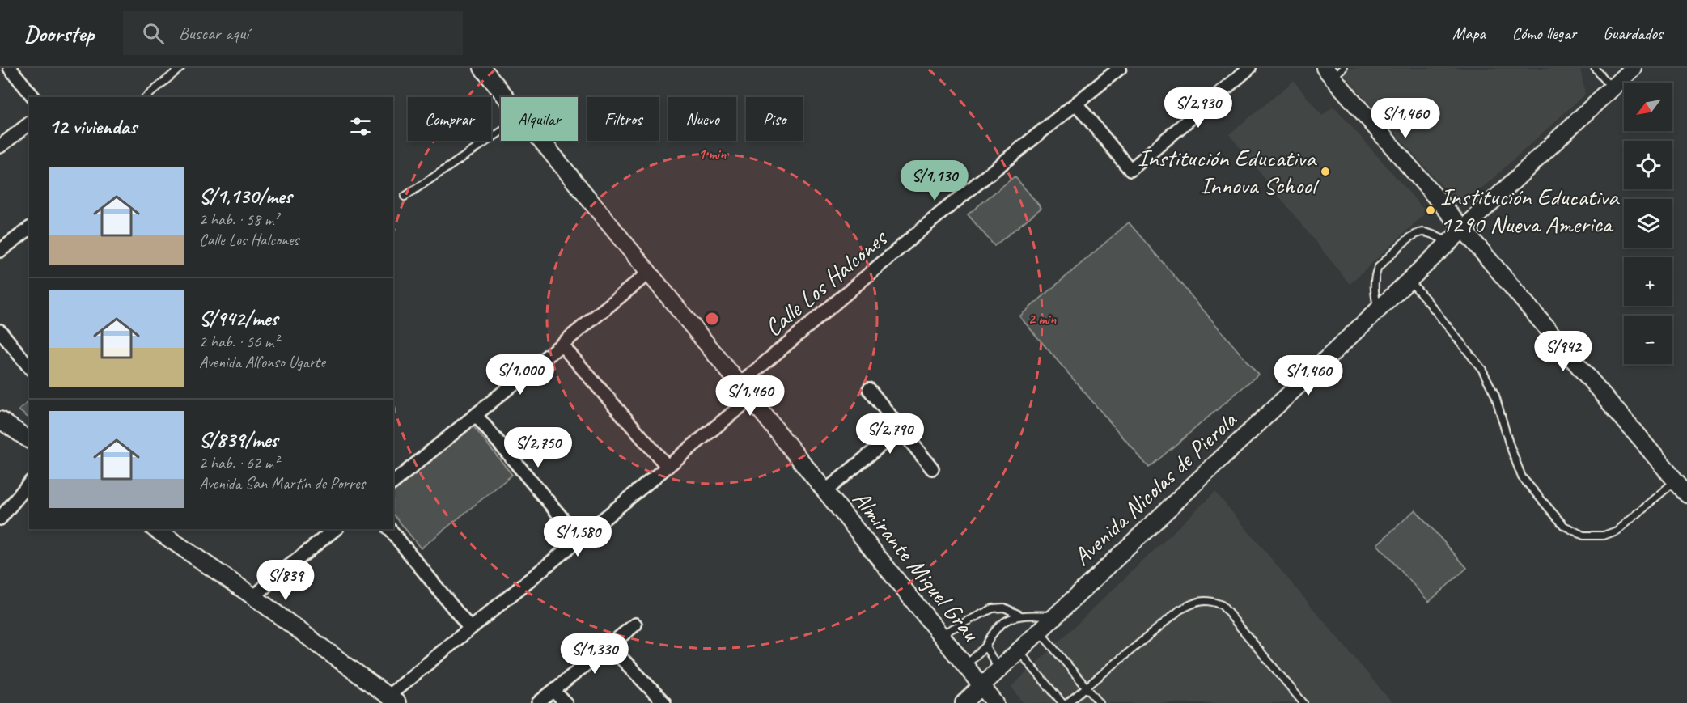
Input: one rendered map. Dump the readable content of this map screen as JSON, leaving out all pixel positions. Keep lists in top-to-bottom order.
{
  "streets": {
    "street": ["Calle Los Halcones", "Avenida Nicolas de Pierola", "Almirante Miguel Grau"]
  },
  "crossings": [
    ["Calle Los Halcones", "Almirante Miguel Grau"],
    ["Avenida Nicolas de Pierola", "Almirante Miguel Grau"]
  ],
  "places": ["Institución Educativa Innova School", "Institución Educativa 1290 Nueva America"],
  "north": "bottom left",
  "page": {
    "header": "Doorstep",
    "search": "Buscar aquí",
    "nav": ["Mapa", "Cómo llegar", "Guardados"],
    "map_buttons": ["+", "−"],
    "price": [
      "S/2,930",
      "S/1,460",
      "S/1,130",
      "S/942",
      "S/1,000",
      "S/1,460",
      "S/1,460",
      "S/2,790",
      "S/2,750",
      "S/1,580",
      "S/839",
      "S/1,330"
    ],
    "chip": [
      "Comprar",
      "Alquilar",
      "Filtros",
      "Nuevo",
      "Piso"
    ],
    "heading": "12 viviendas",
    "list": [
      {
        "name": "S/1,130/mes",
        "note": "2 hab. · 58 m² · Calle Los Halcones"
      },
      {
        "name": "S/942/mes",
        "note": "2 hab. · 56 m² · Avenida Alfonso Ugarte"
      },
      {
        "name": "S/839/mes",
        "note": "2 hab. · 62 m² · Avenida San Martín de Porres"
      }
    ]
  },
  "rings": ["1 min", "2 min"]
}
